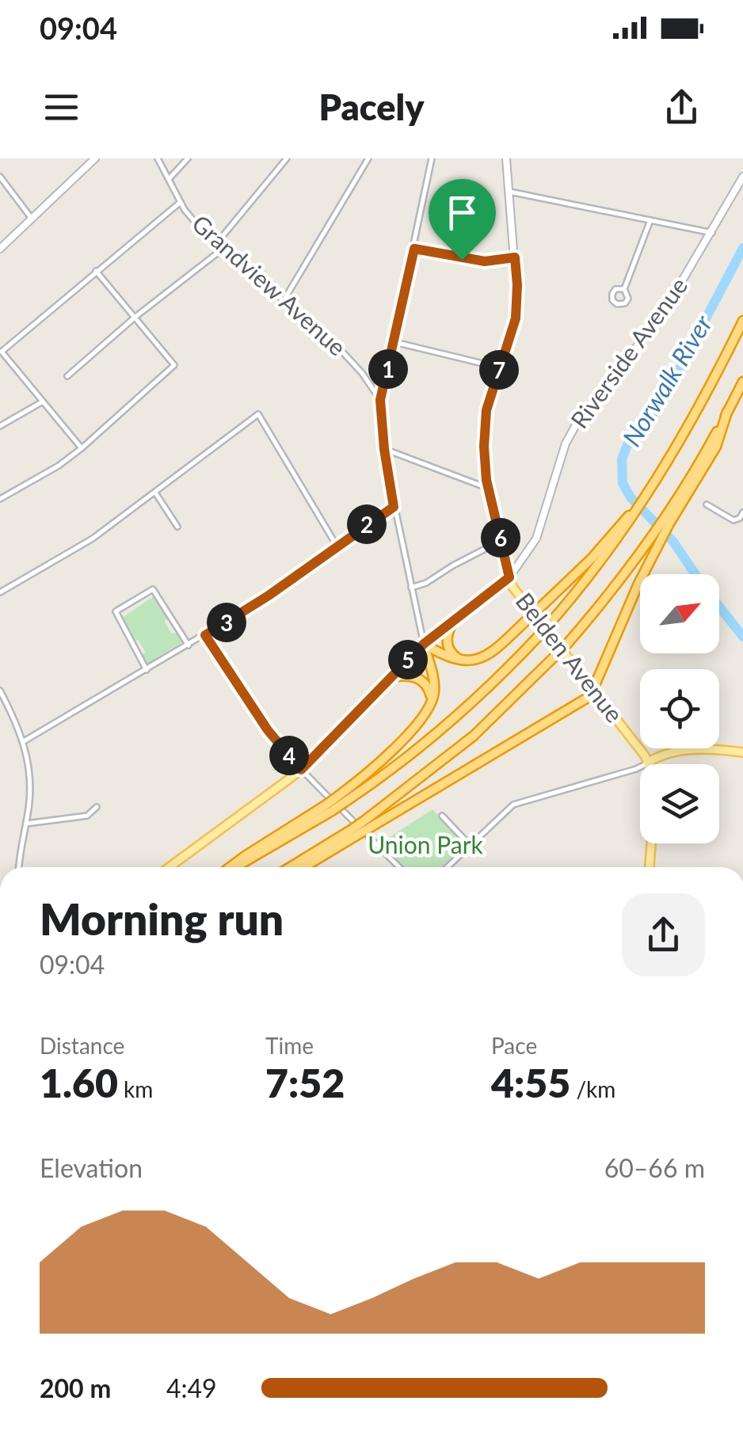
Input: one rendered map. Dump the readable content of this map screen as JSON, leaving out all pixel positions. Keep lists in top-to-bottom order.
{
  "streets": {
    "main road": ["Belden Avenue"],
    "street": ["Grandview Avenue", "Riverside Avenue"]
  },
  "crossings": [
    ["Riverside Avenue", "Belden Avenue"]
  ],
  "water": ["Norwalk River"],
  "parks": ["Union Park"],
  "north": "top right",
  "page": {
    "status": "09:04",
    "header": "Pacely",
    "pins": [
      "1",
      "7",
      "2",
      "6",
      "3",
      "5",
      "4"
    ],
    "heading": ["Morning run", "09:04"],
    "stats": [
      ["Distance", "1.60 km"],
      ["Time", "7:52"],
      ["Pace", "4:55 /km"]
    ],
    "chart": ["Elevation", "60–66 m"],
    "list": [
      {
        "name": "200 m",
        "note": "4:49"
      }
    ]
  }
}
